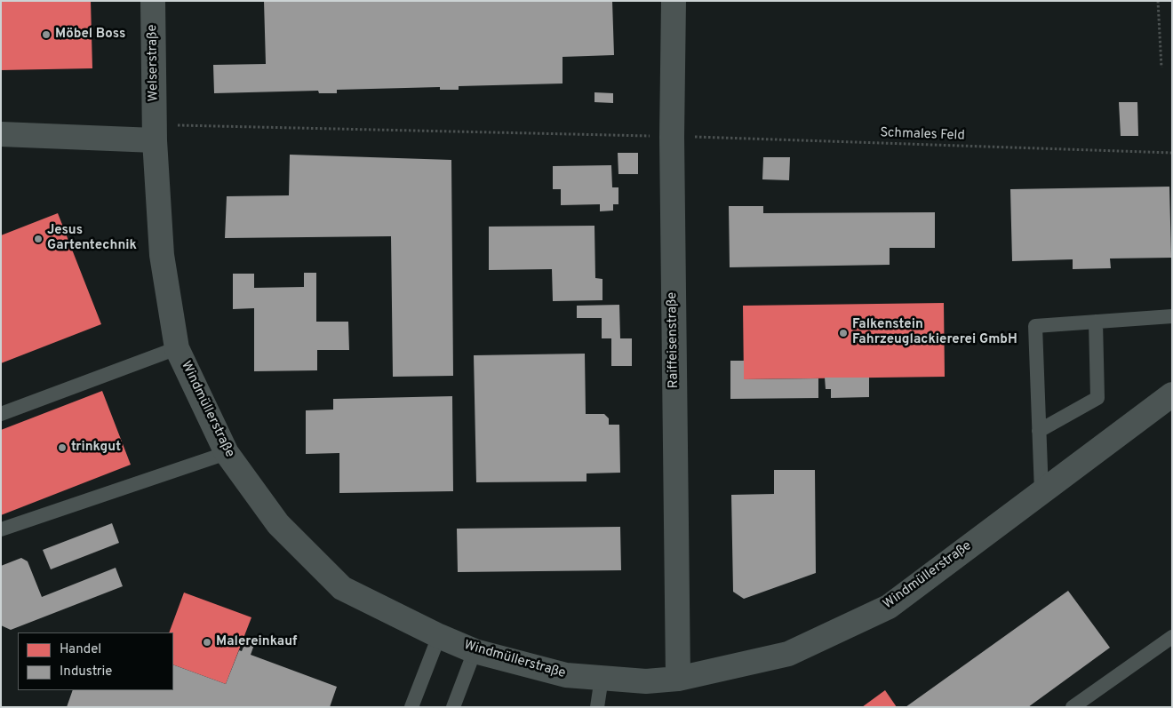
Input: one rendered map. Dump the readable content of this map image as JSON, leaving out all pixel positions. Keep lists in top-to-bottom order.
{
  "streets": {
    "street": ["Welserstraße", "Raiffeisenstraße", "Windmüllerstraße"],
    "path": ["Schmales Feld"]
  },
  "crossings": [
    ["Welserstraße", "Schmales Feld"],
    ["Welserstraße", "Windmüllerstraße"],
    ["Schmales Feld", "Raiffeisenstraße"],
    ["Schmales Feld", "Windmüllerstraße"],
    ["Raiffeisenstraße", "Windmüllerstraße"]
  ],
  "places": [
    "Möbel Boss",
    "Jesus Gartentechnik",
    "Falkenstein Fahrzeuglackiererei GmbH",
    "trinkgut",
    "Malereinkauf"
  ],
  "legend": ["Handel", "Industrie"]
}
